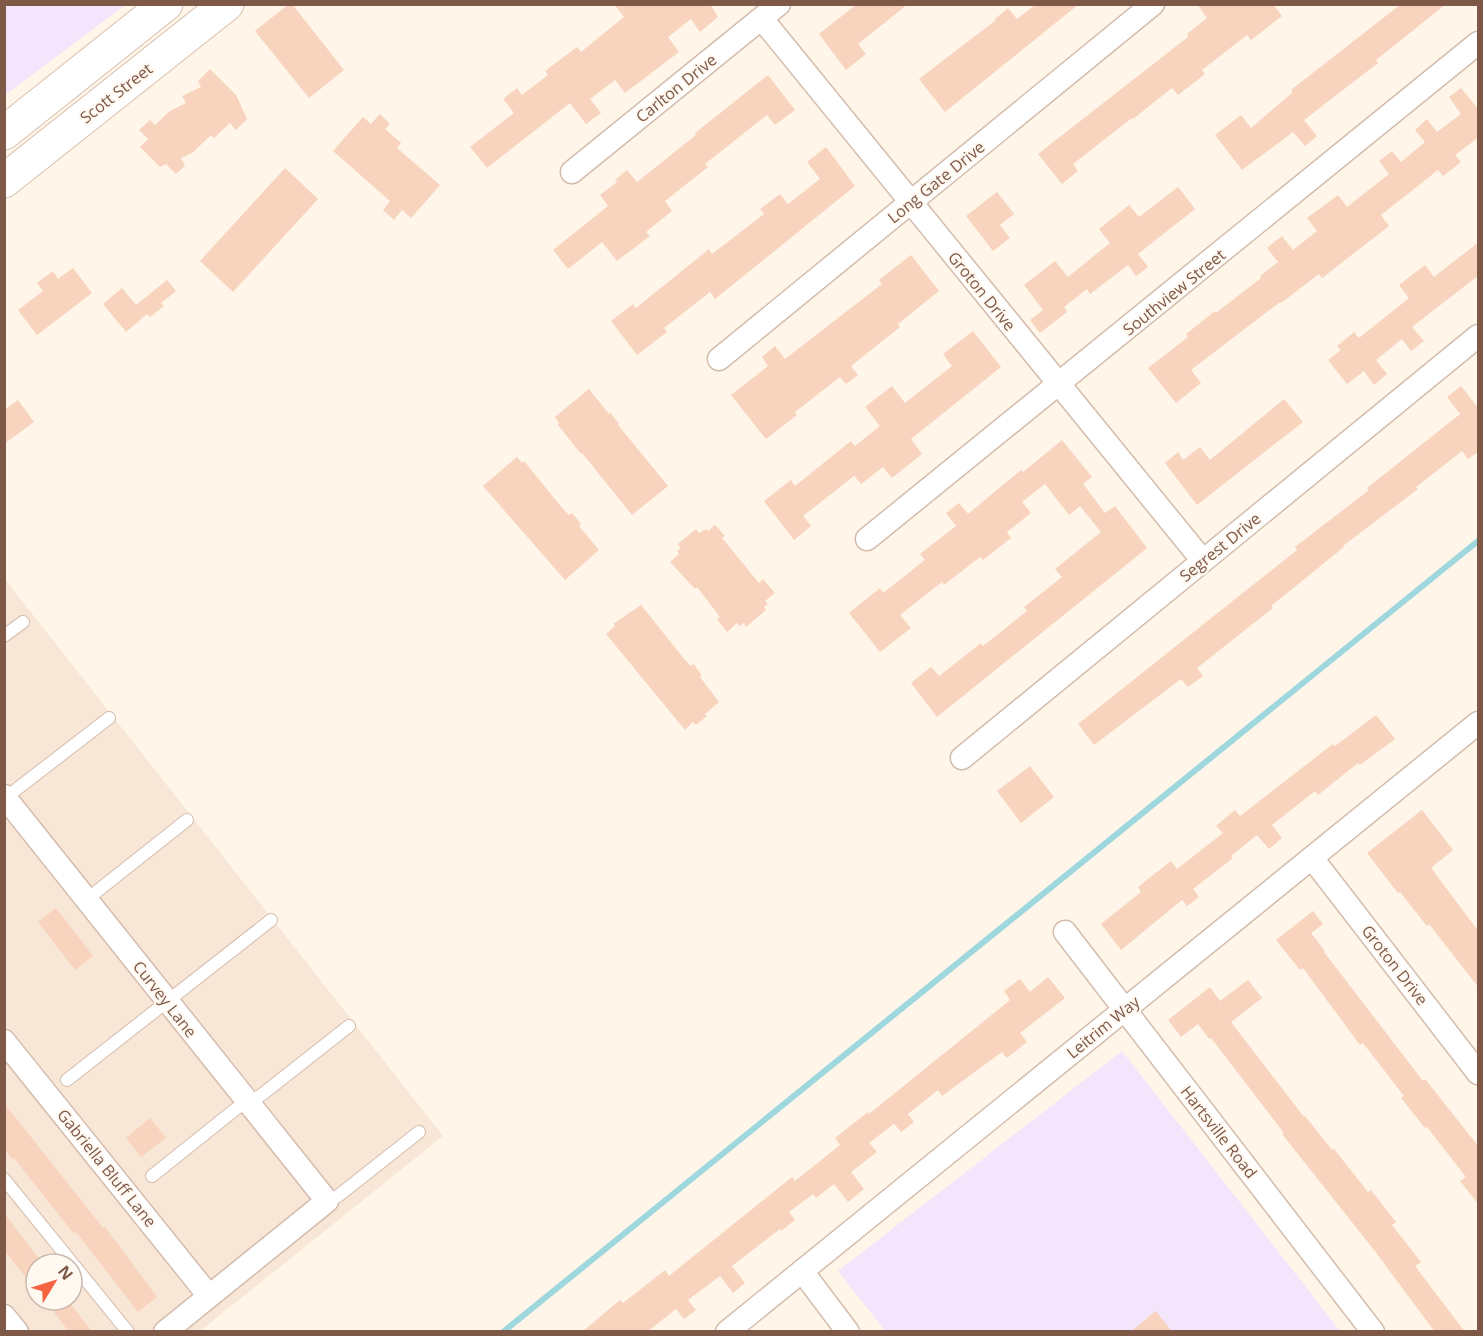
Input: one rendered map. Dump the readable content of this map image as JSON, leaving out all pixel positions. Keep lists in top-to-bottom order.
{
  "streets": {
    "main road": ["Scott Street"],
    "street": [
      "Carlton Drive",
      "Long Gate Drive",
      "Groton Drive",
      "Southview Street",
      "Segrest Drive",
      "Curvey Lane",
      "Leitrim Way",
      "Hartsville Road",
      "Gabriella Bluff Lane"
    ]
  },
  "crossings": [
    ["Carlton Drive", "Groton Drive"],
    ["Long Gate Drive", "Groton Drive"],
    ["Groton Drive", "Southview Street"],
    ["Groton Drive", "Segrest Drive"],
    ["Groton Drive", "Leitrim Way"],
    ["Leitrim Way", "Hartsville Road"]
  ],
  "north": "top right"
}
